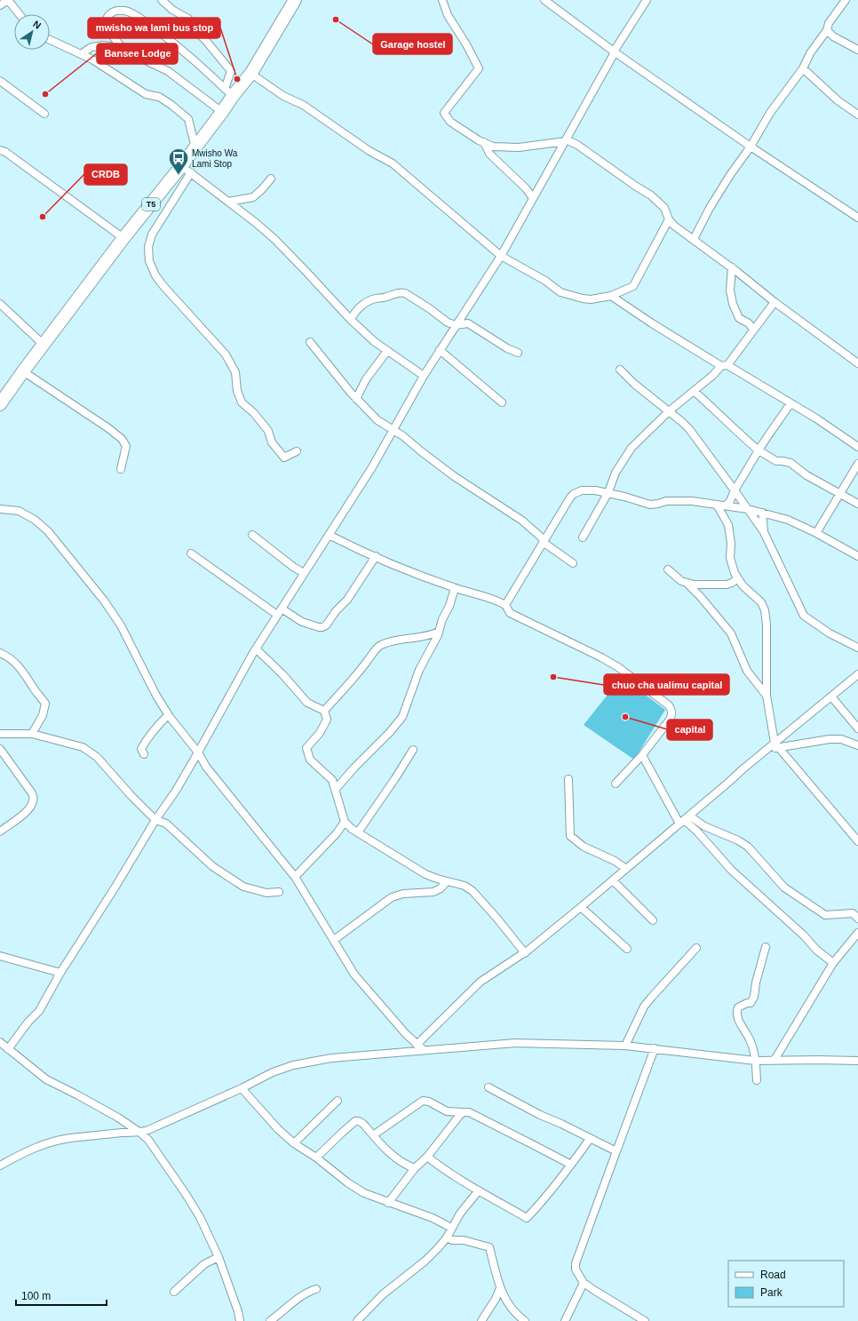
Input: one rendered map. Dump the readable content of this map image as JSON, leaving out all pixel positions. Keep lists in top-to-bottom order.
{
  "streets": {
    "highway": ["T5"]
  },
  "places": {
    "other": [
      "Garage hostel",
      "mwisho wa lami bus stop",
      "Bansee Lodge",
      "CRDB",
      "chuo cha ualimu capital",
      "capital"
    ],
    "bus stop": ["Mwisho Wa Lami Stop"]
  },
  "legend": ["Road", "Park"],
  "scale_bar": "100 m",
  "north": "top right"
}
